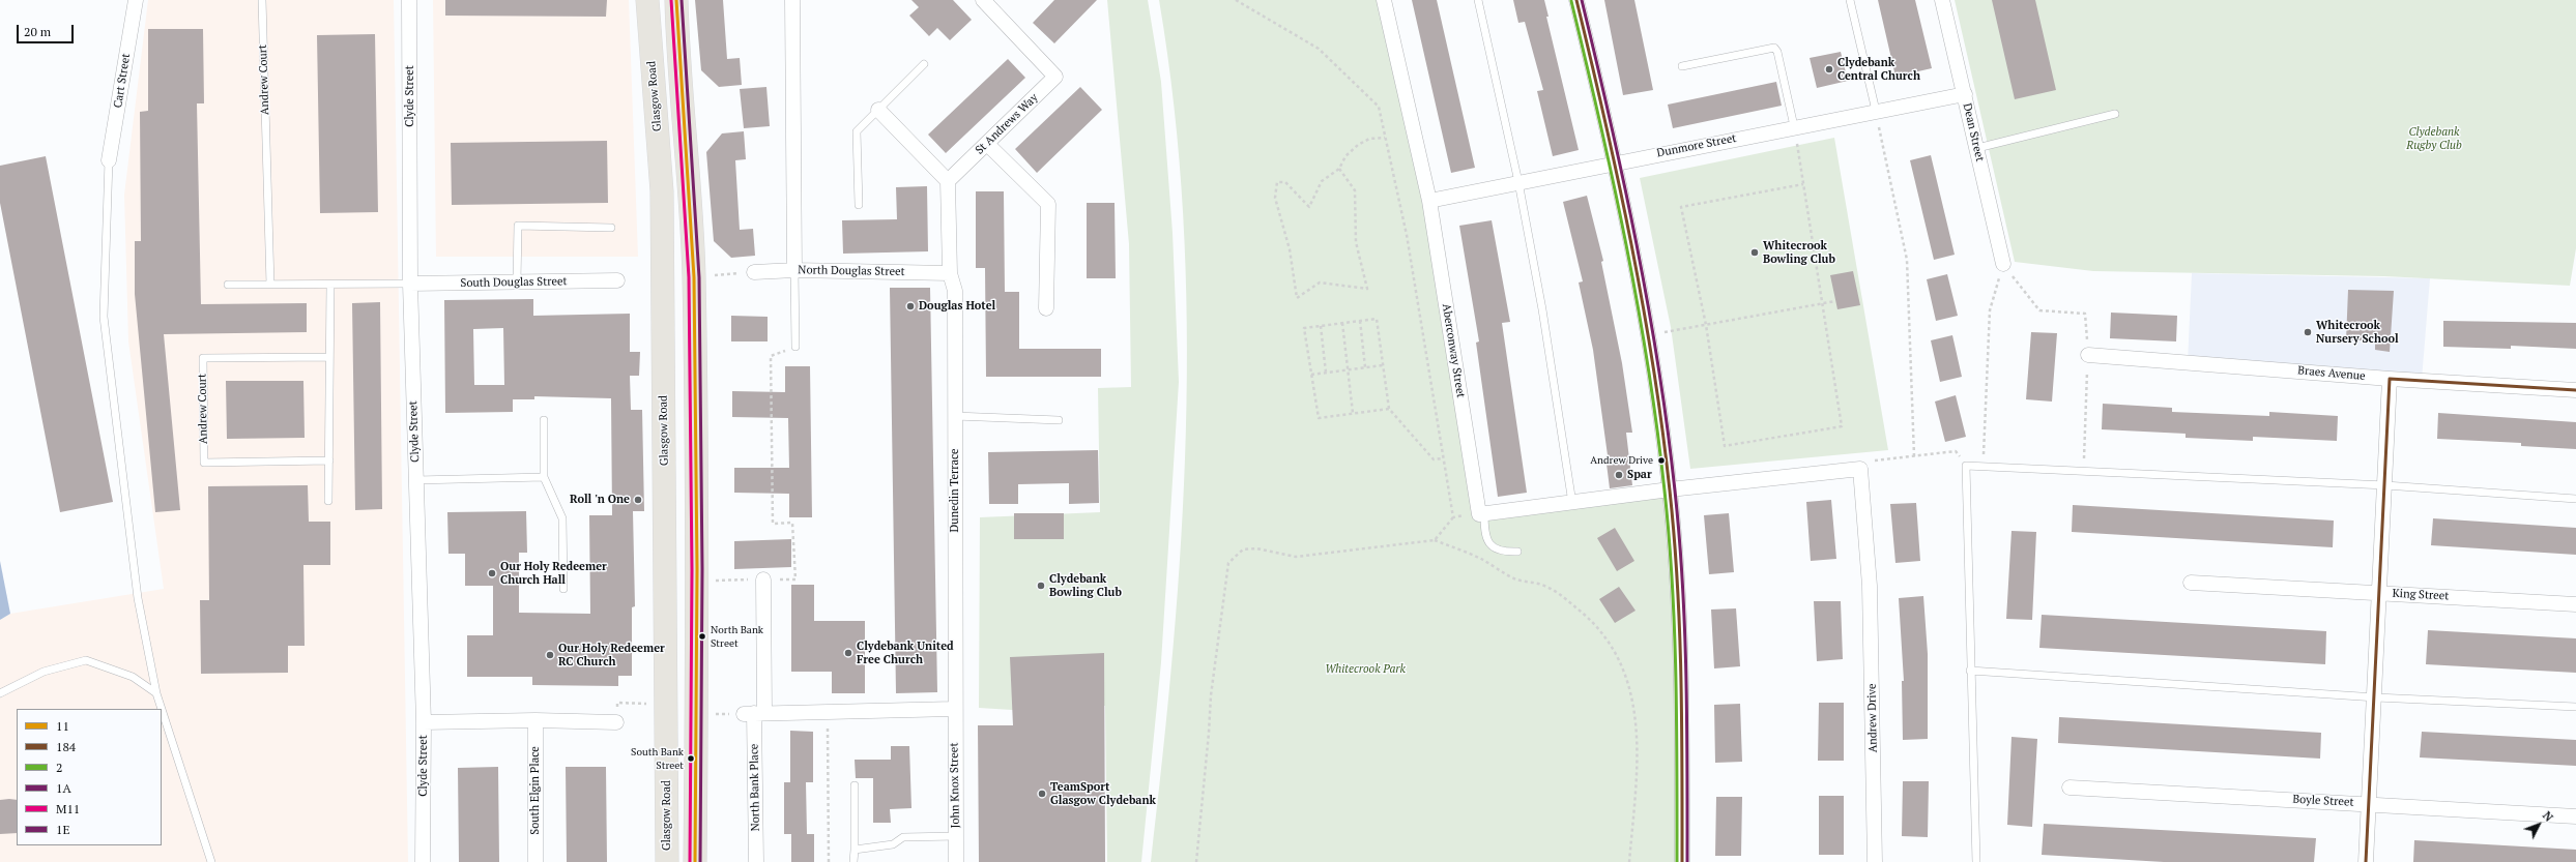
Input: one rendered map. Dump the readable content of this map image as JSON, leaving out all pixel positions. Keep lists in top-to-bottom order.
{
  "streets": {
    "main road": ["Glasgow Road"],
    "street": [
      "Cart Street",
      "Clyde Street",
      "St Andrews Way",
      "Dean Street",
      "Dunmore Street",
      "North Douglas Street",
      "South Douglas Street",
      "Aberconway Street",
      "Braes Avenue",
      "Dunedin Terrace",
      "King Street",
      "Andrew Drive",
      "John Knox Street",
      "North Bank Place",
      "South Elgin Place",
      "Boyle Street"
    ],
    "lane": ["Andrew Court"]
  },
  "crossings": [
    ["Clyde Street", "South Douglas Street"],
    ["Dean Street", "Dunmore Street"],
    ["Dunmore Street", "Aberconway Street"],
    ["North Douglas Street", "Dunedin Terrace"],
    ["Dunedin Terrace", "John Knox Street"]
  ],
  "parks": ["Clydebank Rugby Club", "Whitecrook Park"],
  "places": [
    "Clydebank Central Church",
    "Whitecrook Bowling Club",
    "Douglas Hotel",
    "Whitecrook Nursery School",
    "Andrew Drive",
    "Spar",
    "Roll 'n One",
    "Our Holy Redeemer Church Hall",
    "Clydebank Bowling Club",
    "North Bank Street",
    "Clydebank United Free Church",
    "Our Holy Redeemer RC Church",
    "South Bank Street",
    "TeamSport Glasgow Clydebank"
  ],
  "lines": [
    "transit line 11",
    "transit line 184",
    "transit line 1A",
    "transit line M11",
    "transit line 1E",
    "transit line 2"
  ],
  "legend": [
    "11",
    "184",
    "2",
    "1A",
    "M11",
    "1E"
  ],
  "scale_bar": "20 m",
  "north": "top right"
}
